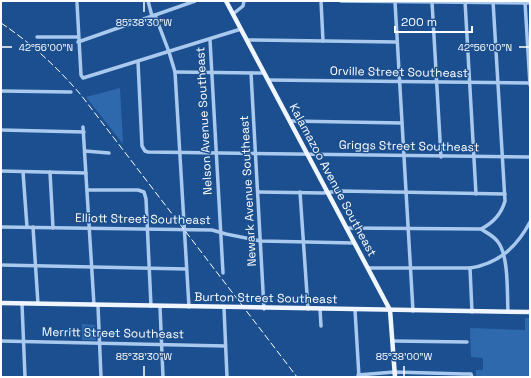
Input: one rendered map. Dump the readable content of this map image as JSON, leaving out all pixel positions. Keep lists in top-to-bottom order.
{
  "streets": {
    "main road": ["Kalamazoo Avenue Southeast", "Burton Street Southeast"],
    "street": [
      "Orville Street Southeast",
      "Nelson Avenue Southeast",
      "Griggs Street Southeast",
      "Newark Avenue Southeast",
      "Elliott Street Southeast",
      "Merritt Street Southeast"
    ]
  },
  "crossings": [
    ["Orville Street Southeast", "Kalamazoo Avenue Southeast"],
    ["Nelson Avenue Southeast", "Griggs Street Southeast"],
    ["Nelson Avenue Southeast", "Elliott Street Southeast"],
    ["Griggs Street Southeast", "Kalamazoo Avenue Southeast"],
    ["Griggs Street Southeast", "Newark Avenue Southeast"],
    ["Kalamazoo Avenue Southeast", "Elliott Street Southeast"],
    ["Kalamazoo Avenue Southeast", "Burton Street Southeast"],
    ["Newark Avenue Southeast", "Elliott Street Southeast"],
    ["Newark Avenue Southeast", "Burton Street Southeast"]
  ],
  "scale_bar": "200 m",
  "coordinates": ["85°38'30\"W", "42°56'00\"N", "85°38'00\"W"]
}
